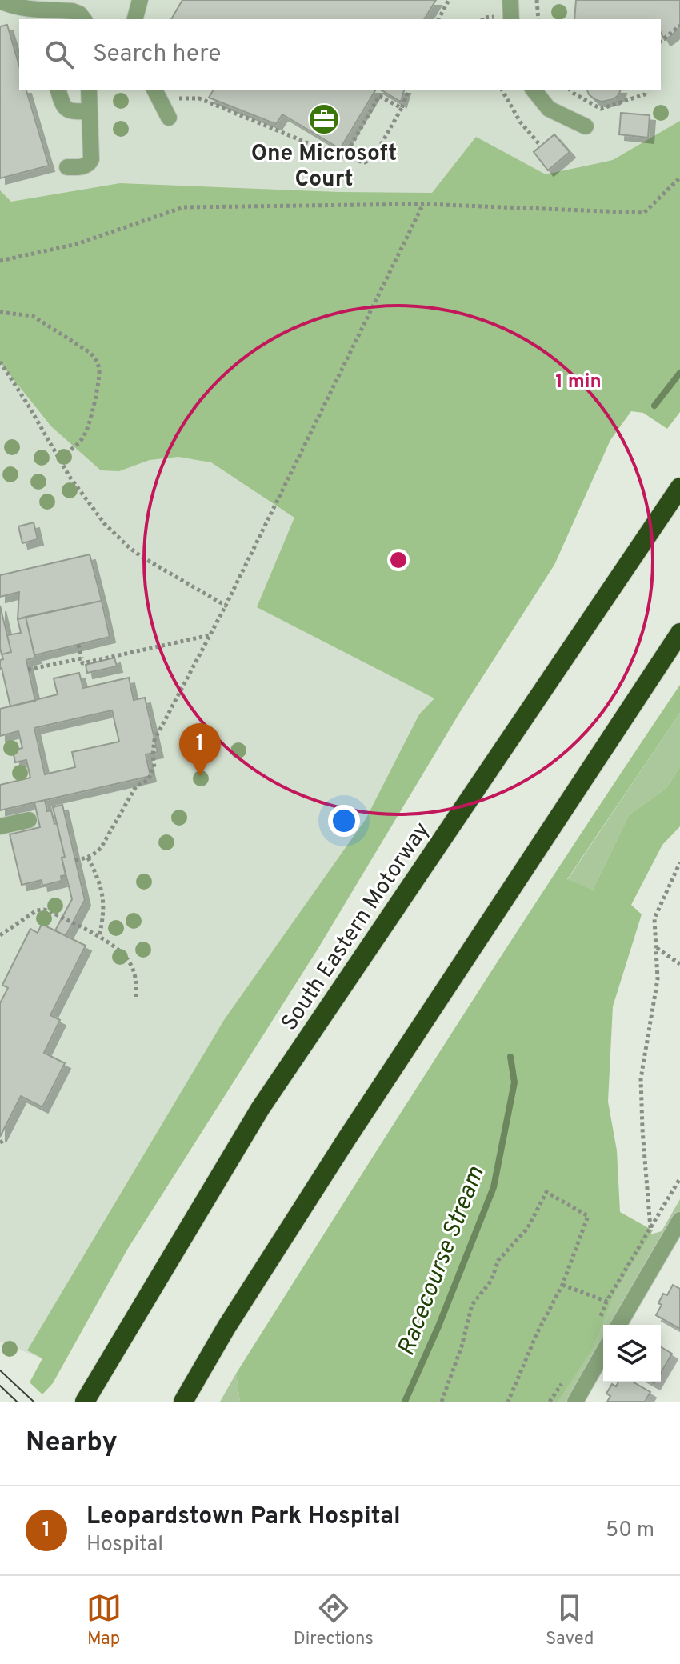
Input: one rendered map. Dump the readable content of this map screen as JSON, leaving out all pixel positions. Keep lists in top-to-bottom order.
{
  "streets": {
    "highway": ["South Eastern Motorway"]
  },
  "water": ["Racecourse Stream"],
  "places": {
    "office": ["One Microsoft Court"]
  },
  "page": {
    "search": "Search here",
    "pins": "1",
    "heading": "Nearby",
    "list": [
      {
        "mark": "1",
        "name": "Leopardstown Park Hospital",
        "note": "Hospital",
        "value": "50 m"
      }
    ],
    "nav": ["Map", "Directions", "Saved"]
  },
  "rings": ["1 min"]
}
